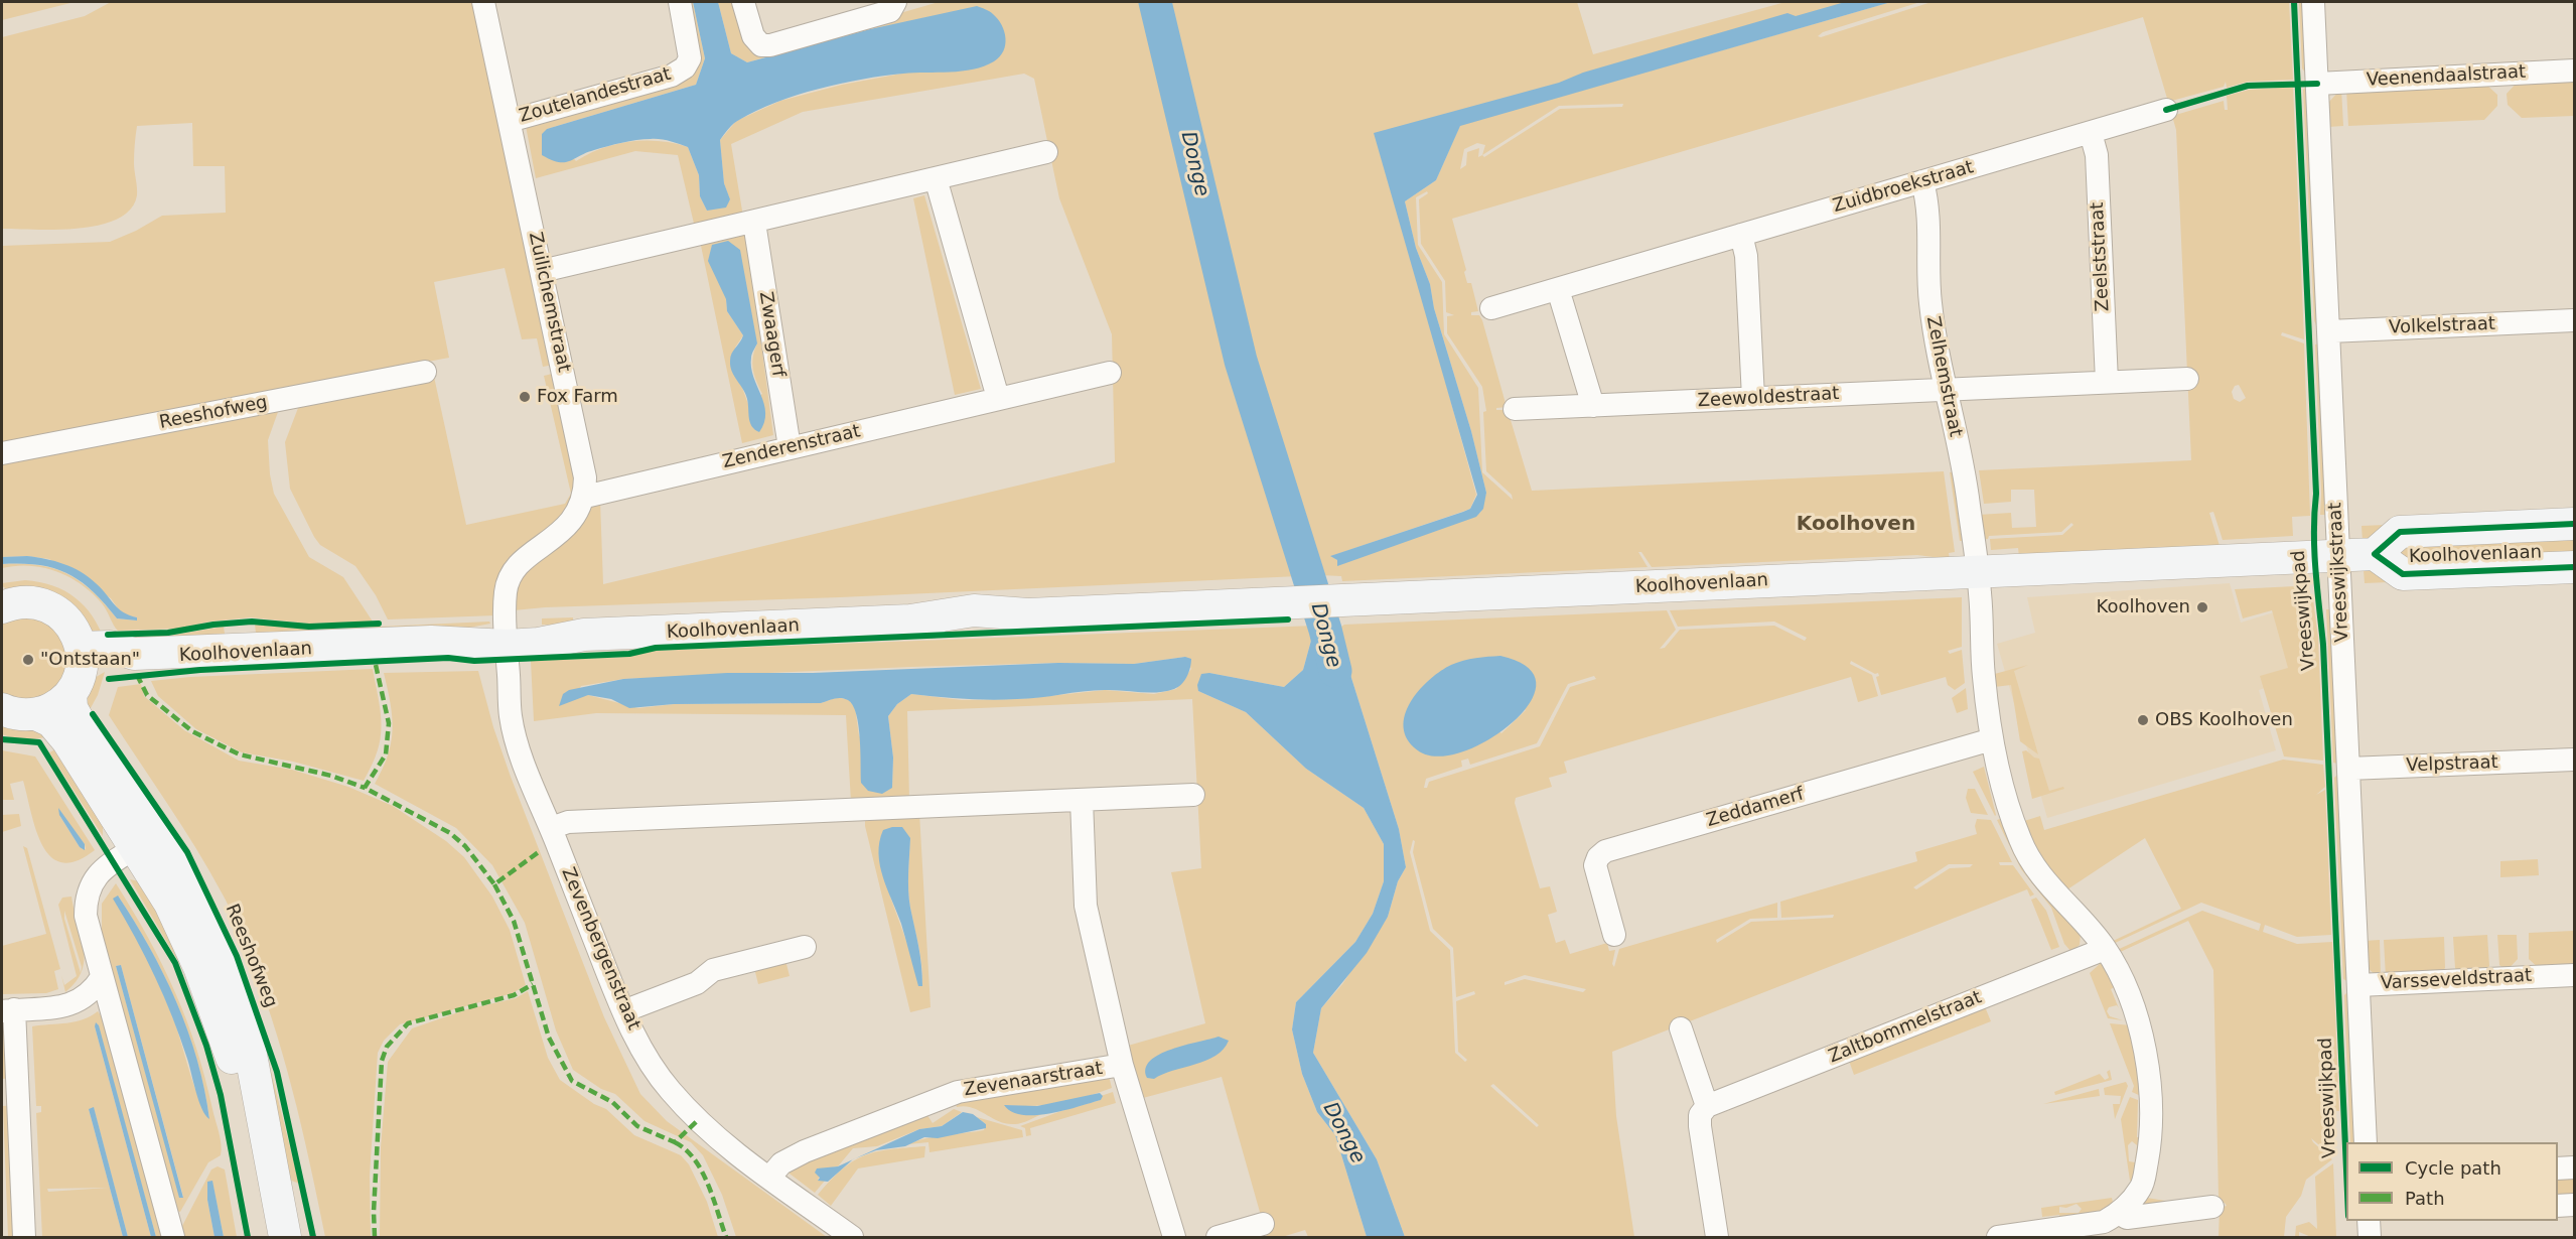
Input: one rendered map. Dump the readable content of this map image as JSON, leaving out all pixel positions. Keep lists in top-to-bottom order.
{
  "streets": {
    "street": [
      "Veenendaalstraat",
      "Zoutelandestraat",
      "Zuidbroekstraat",
      "Zeelststraat",
      "Zuilichemstraat",
      "Volkelstraat",
      "Zwaagerf",
      "Zelhemstraat",
      "Zeewoldestraat",
      "Reeshofweg",
      "Zenderenstraat",
      "Koolhovenlaan",
      "Vreeswijkstraat",
      "Velpstraat",
      "Zeddamerf",
      "Zevenbergenstraat",
      "Varsseveldstraat",
      "Zaltbommelstraat",
      "Zevenaarstraat"
    ],
    "cycle path": ["Vreeswijkpad"]
  },
  "crossings": [
    ["Veenendaalstraat", "Vreeswijkstraat"],
    ["Zoutelandestraat", "Zuilichemstraat"],
    ["Zuidbroekstraat", "Zeelststraat"],
    ["Zuidbroekstraat", "Zelhemstraat"],
    ["Zuilichemstraat", "Zenderenstraat"],
    ["Volkelstraat", "Vreeswijkstraat"],
    ["Zwaagerf", "Zenderenstraat"],
    ["Zelhemstraat", "Zeewoldestraat"],
    ["Zelhemstraat", "Koolhovenlaan"],
    ["Reeshofweg", "Koolhovenlaan"],
    ["Koolhovenlaan", "Vreeswijkstraat"],
    ["Koolhovenlaan", "Zevenbergenstraat"],
    ["Vreeswijkstraat", "Velpstraat"],
    ["Vreeswijkstraat", "Varsseveldstraat"],
    ["Zevenbergenstraat", "Zevenaarstraat"]
  ],
  "districts": ["Koolhoven"],
  "water": ["Donge"],
  "places": [
    "Fox Farm",
    "Koolhoven",
    "\"Ontstaan\"",
    "OBS Koolhoven"
  ],
  "legend": ["Cycle path", "Path"]
}
